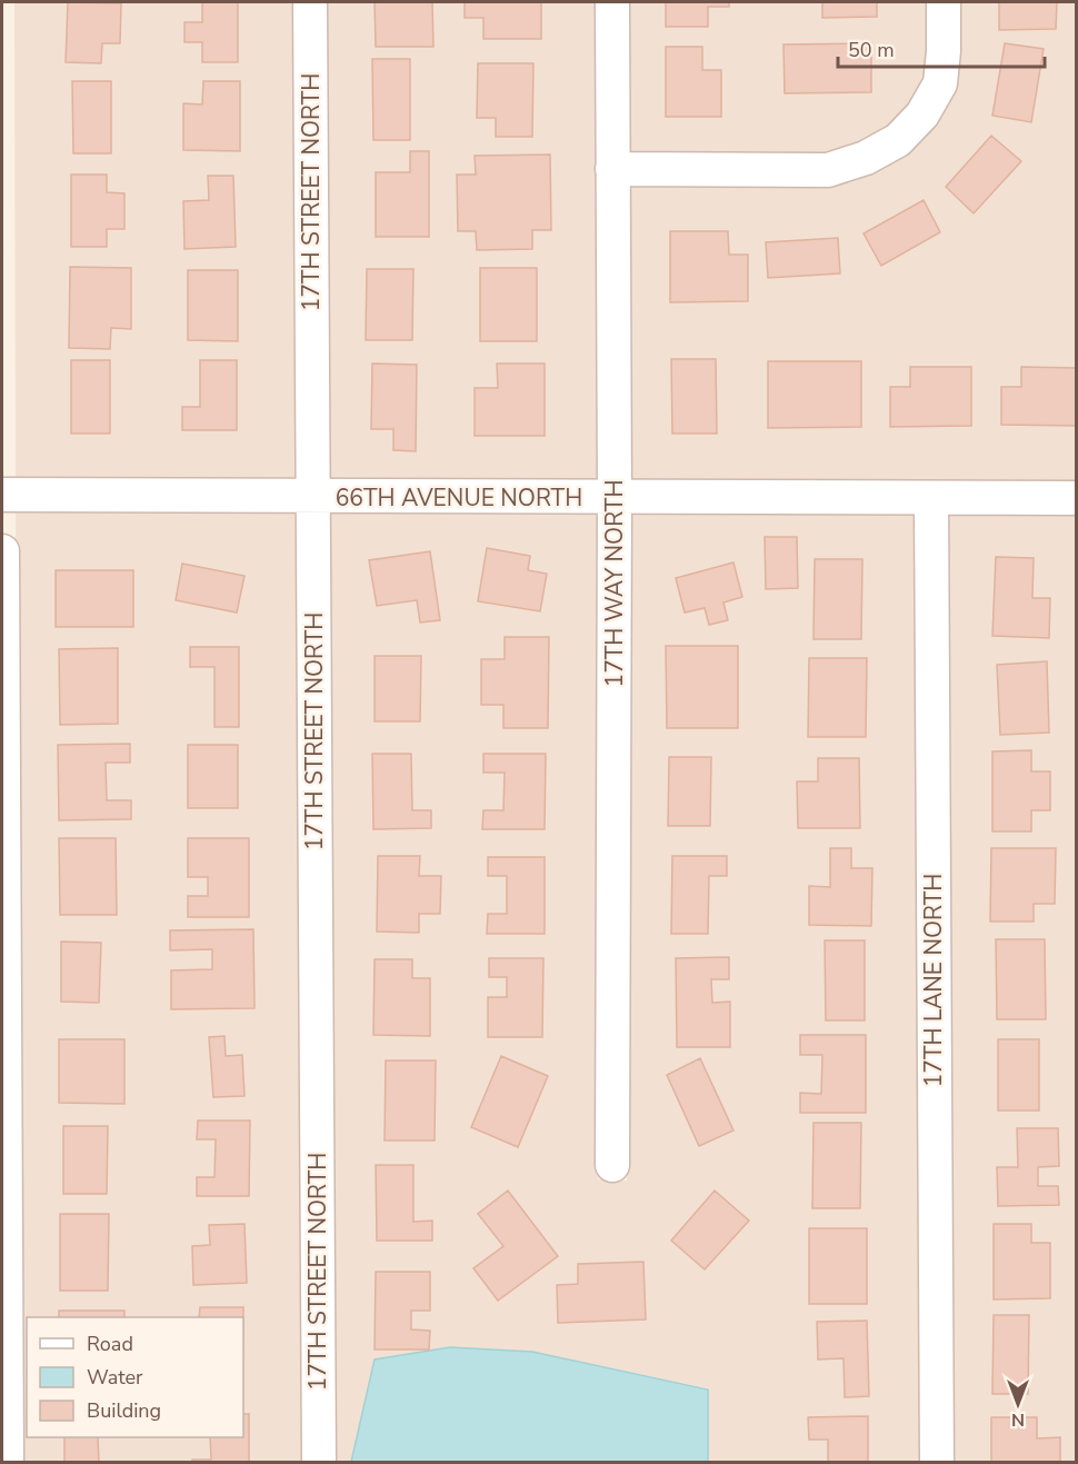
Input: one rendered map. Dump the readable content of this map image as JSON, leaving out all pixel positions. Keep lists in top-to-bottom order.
{
  "streets": {
    "street": [
      "17TH STREET NORTH",
      "66TH AVENUE NORTH",
      "17TH WAY NORTH",
      "17TH LANE NORTH"
    ]
  },
  "crossings": [
    ["17TH STREET NORTH", "66TH AVENUE NORTH"],
    ["66TH AVENUE NORTH", "17TH WAY NORTH"],
    ["66TH AVENUE NORTH", "17TH LANE NORTH"]
  ],
  "legend": ["Road", "Water", "Building"],
  "scale_bar": "50 m",
  "north": "bottom"
}
